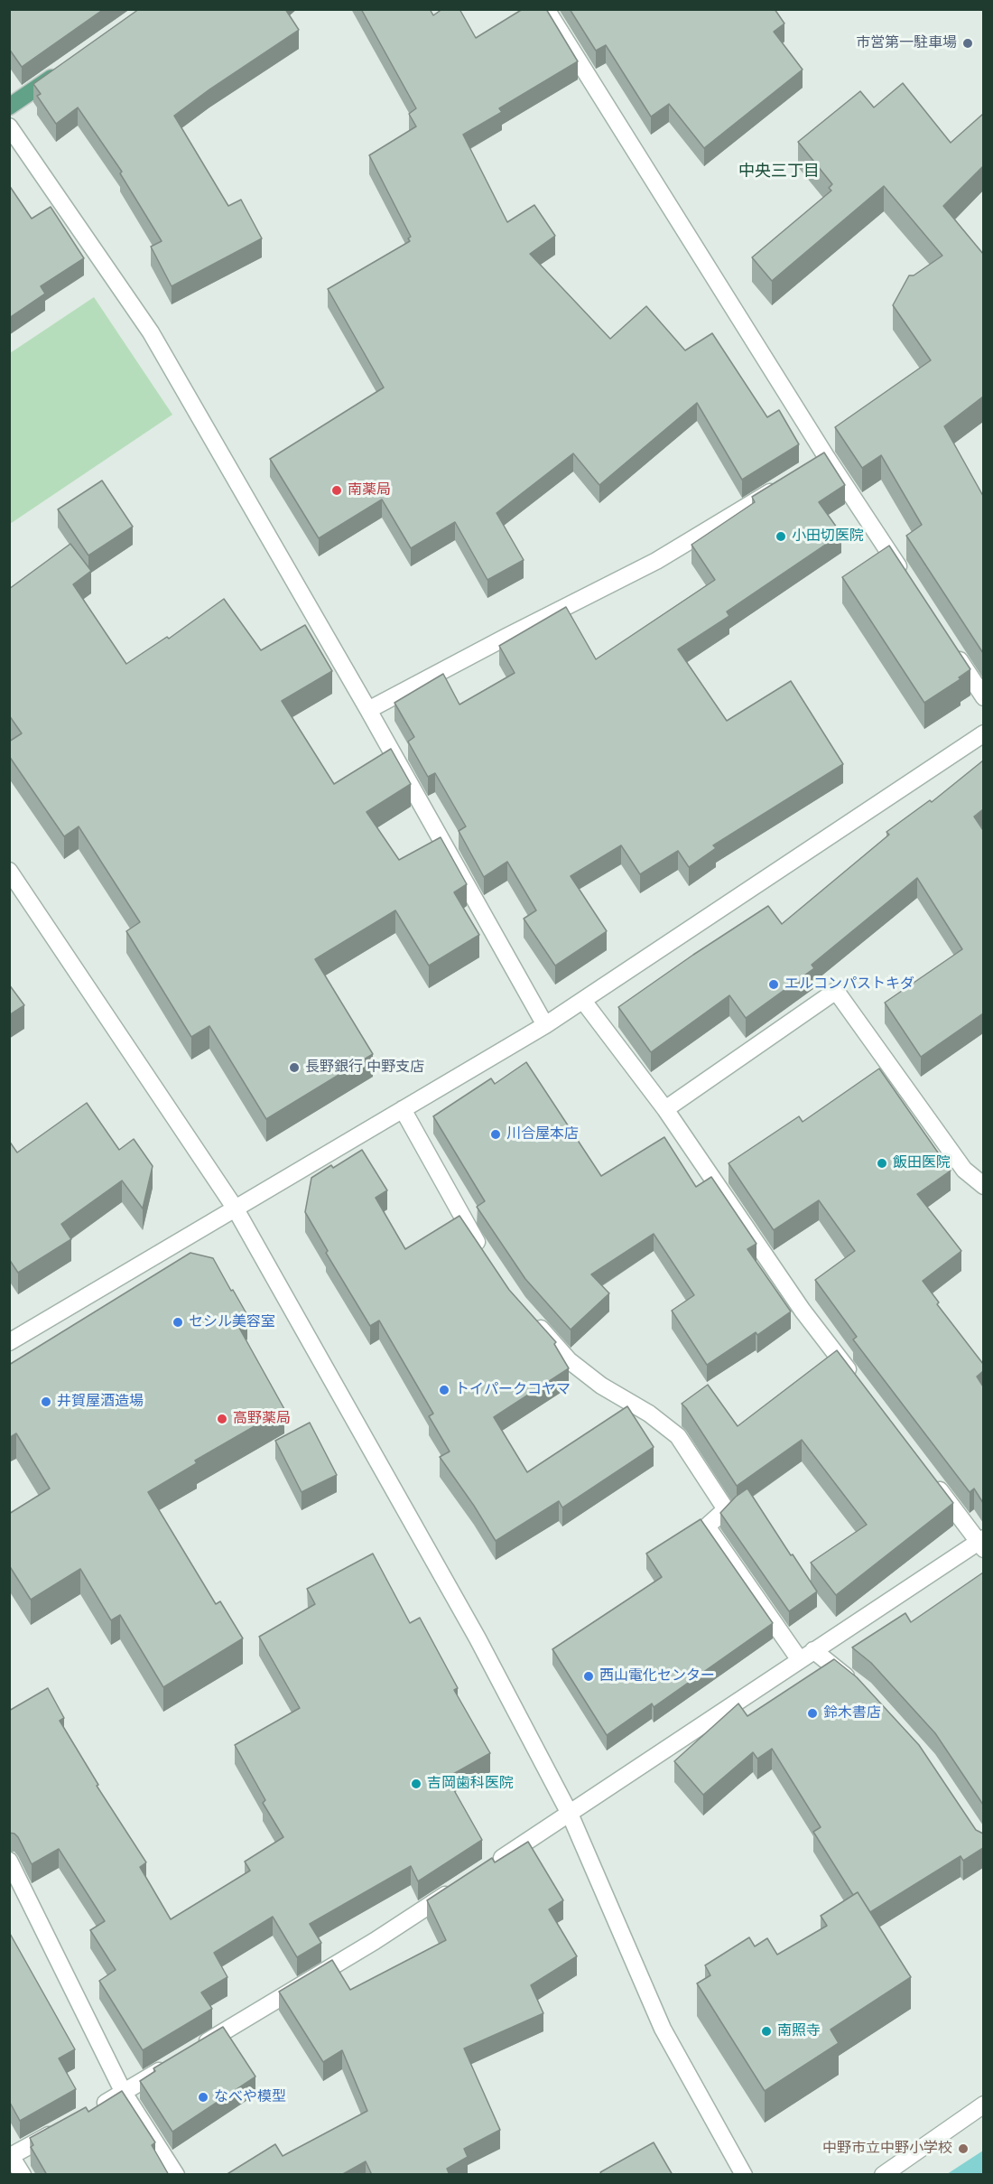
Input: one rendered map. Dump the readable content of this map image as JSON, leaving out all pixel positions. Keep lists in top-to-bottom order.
{
  "districts": ["中央三丁目"],
  "places": [
    "市営第一駐車場",
    "南薬局",
    "小田切医院",
    "エルコンパストキダ",
    "長野銀行 中野支店",
    "川合屋本店",
    "飯田医院",
    "セシル美容室",
    "トイパークコヤマ",
    "井賀屋酒造場",
    "高野薬局",
    "西山電化センター",
    "鈴木書店",
    "吉岡歯科医院",
    "南照寺",
    "なべや模型",
    "中野市立中野小学校"
  ]
}
